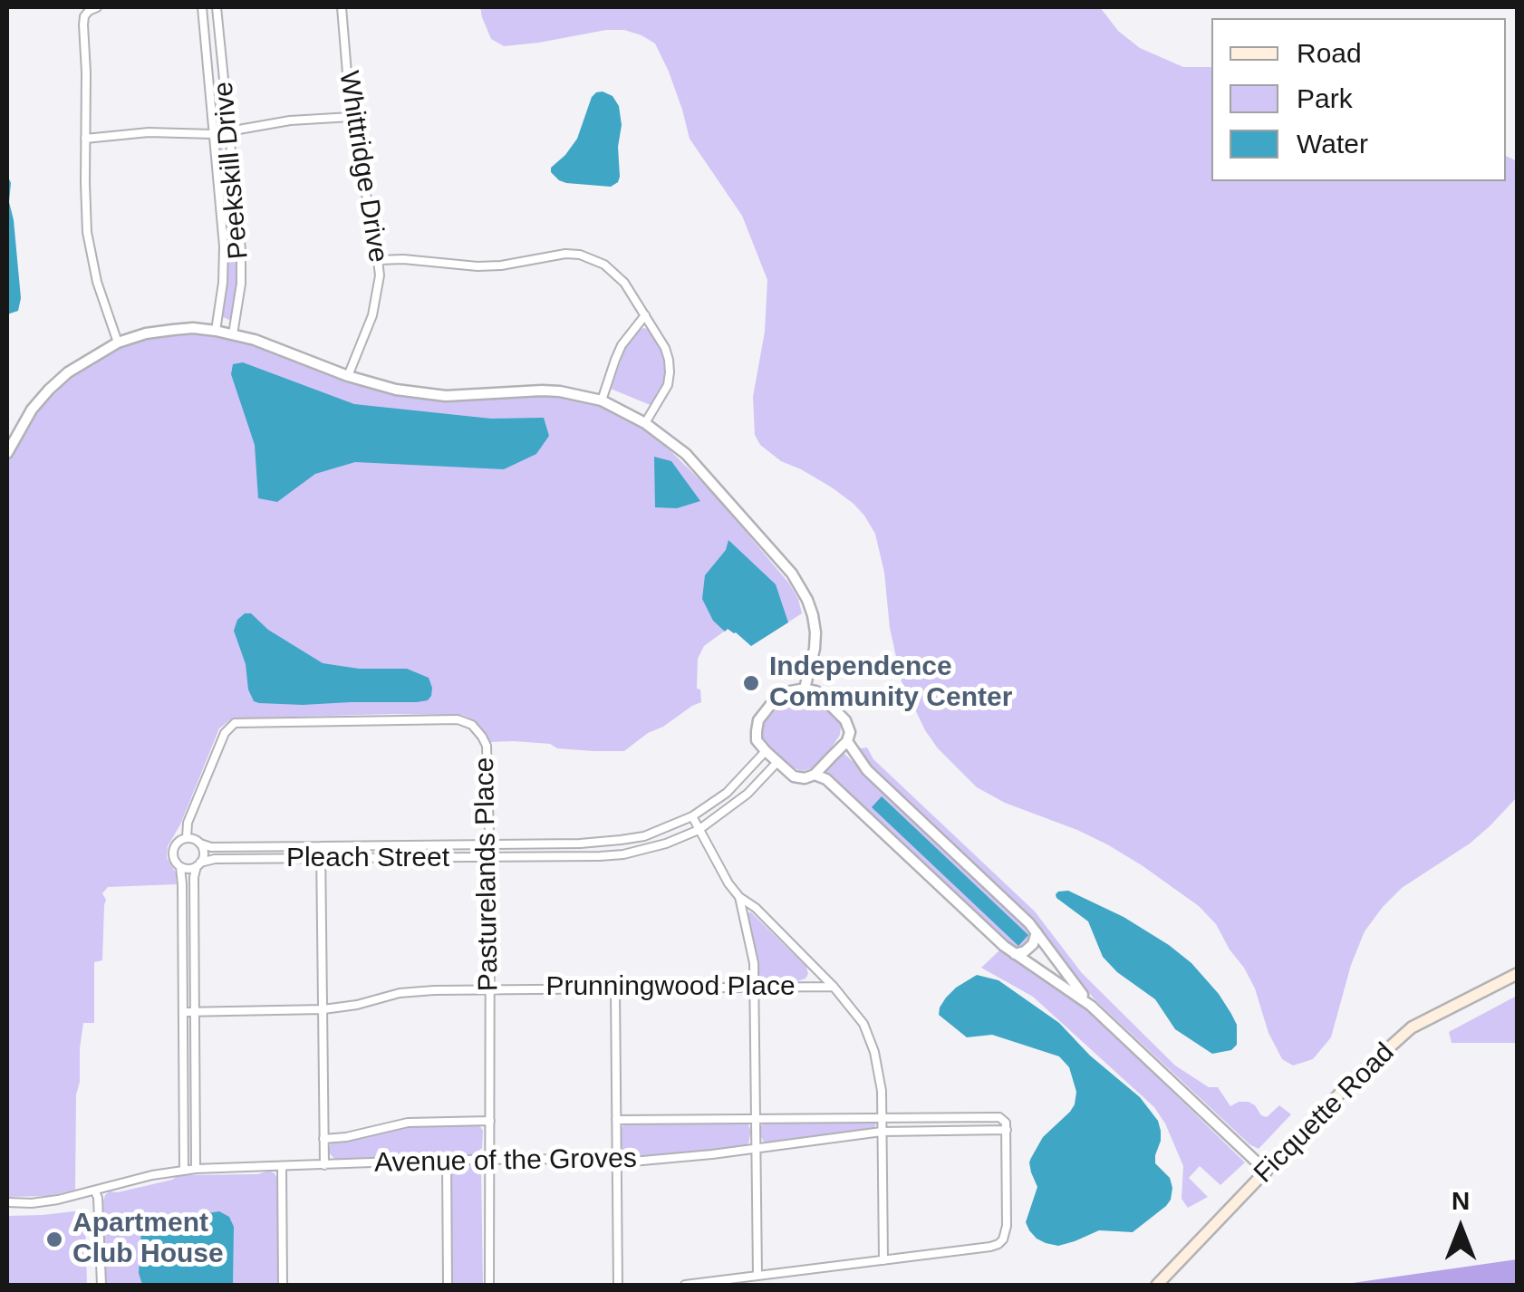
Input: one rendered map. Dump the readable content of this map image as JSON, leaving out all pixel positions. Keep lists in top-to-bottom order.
{
  "streets": {
    "main road": ["Ficquette Road"],
    "street": [
      "Whittridge Drive",
      "Peekskill Drive",
      "Pleach Street",
      "Pasturelands Place",
      "Prunningwood Place",
      "Avenue of the Groves"
    ]
  },
  "crossings": [
    ["Pleach Street", "Pasturelands Place"],
    ["Pasturelands Place", "Prunningwood Place"],
    ["Pasturelands Place", "Avenue of the Groves"]
  ],
  "places": ["Independence Community Center", "Apartment Club House"],
  "legend": ["Road", "Park", "Water"],
  "north": "top"
}
